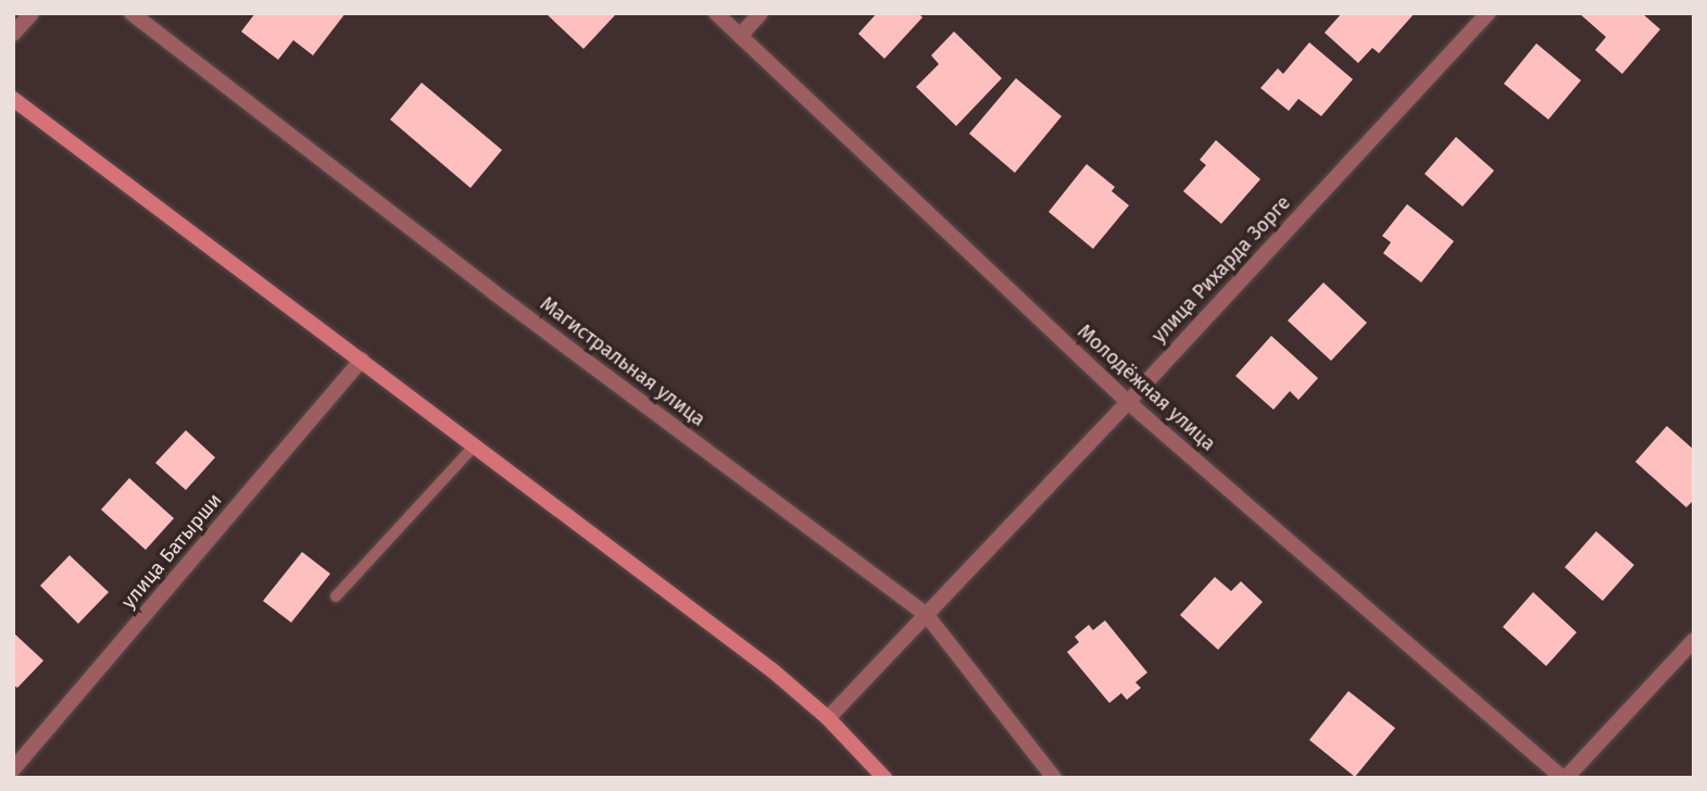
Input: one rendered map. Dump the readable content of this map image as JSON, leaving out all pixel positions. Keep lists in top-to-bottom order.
{
  "streets": {
    "street": [
      "улица Рихарда Зорге",
      "Магистральная улица",
      "Молодёжная улица",
      "улица Батырши"
    ]
  },
  "crossings": [
    ["улица Рихарда Зорге", "Магистральная улица"],
    ["улица Рихарда Зорге", "Молодёжная улица"]
  ]
}
